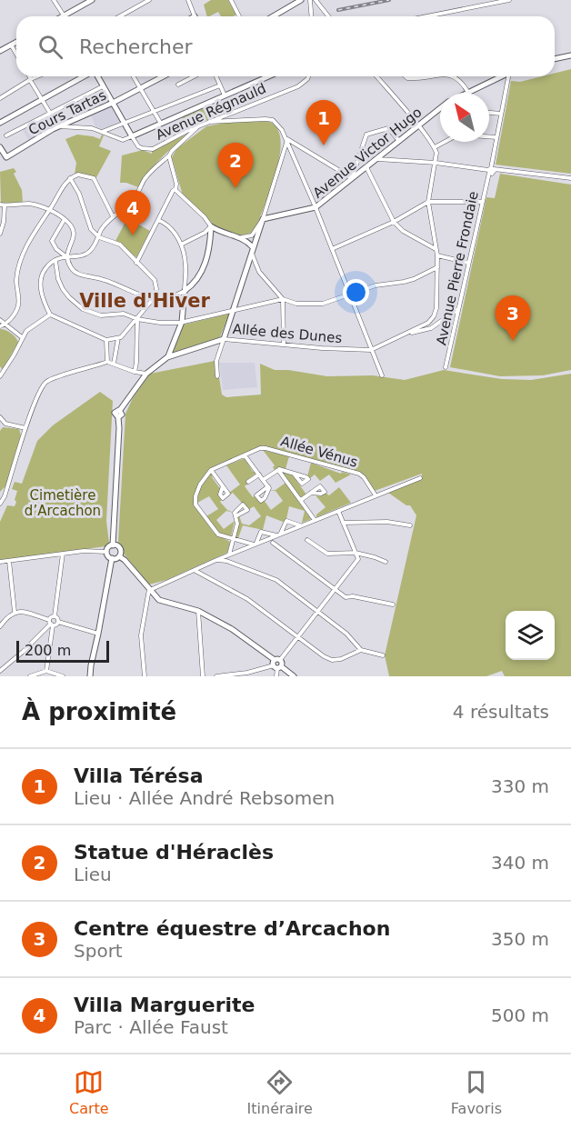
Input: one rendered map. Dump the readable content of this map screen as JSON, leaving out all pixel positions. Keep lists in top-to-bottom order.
{
  "streets": {
    "street": [
      "Avenue Régnauld",
      "Cours Tartas",
      "Avenue Victor Hugo",
      "Avenue Pierre Frondaie",
      "Allée des Dunes",
      "Allée Vénus"
    ]
  },
  "crossings": [
    ["Avenue Régnauld", "Avenue Victor Hugo"]
  ],
  "districts": ["Ville d'Hiver"],
  "parks": ["Cimetière d’Arcachon"],
  "scale_bar": "200 m",
  "north": "top left",
  "page": {
    "search": "Rechercher",
    "pins": [
      "1",
      "2",
      "4",
      "3"
    ],
    "scale": "200 m",
    "heading": ["À proximité", "4 résultats"],
    "list": [
      {
        "mark": "1",
        "name": "Villa Térésa",
        "note": "Lieu · Allée André Rebsomen",
        "value": "330 m"
      },
      {
        "mark": "2",
        "name": "Statue d'Héraclès",
        "note": "Lieu",
        "value": "340 m"
      },
      {
        "mark": "3",
        "name": "Centre équestre d’Arcachon",
        "note": "Sport",
        "value": "350 m"
      },
      {
        "mark": "4",
        "name": "Villa Marguerite",
        "note": "Parc · Allée Faust",
        "value": "500 m"
      }
    ],
    "nav": ["Carte", "Itinéraire", "Favoris"]
  }
}
